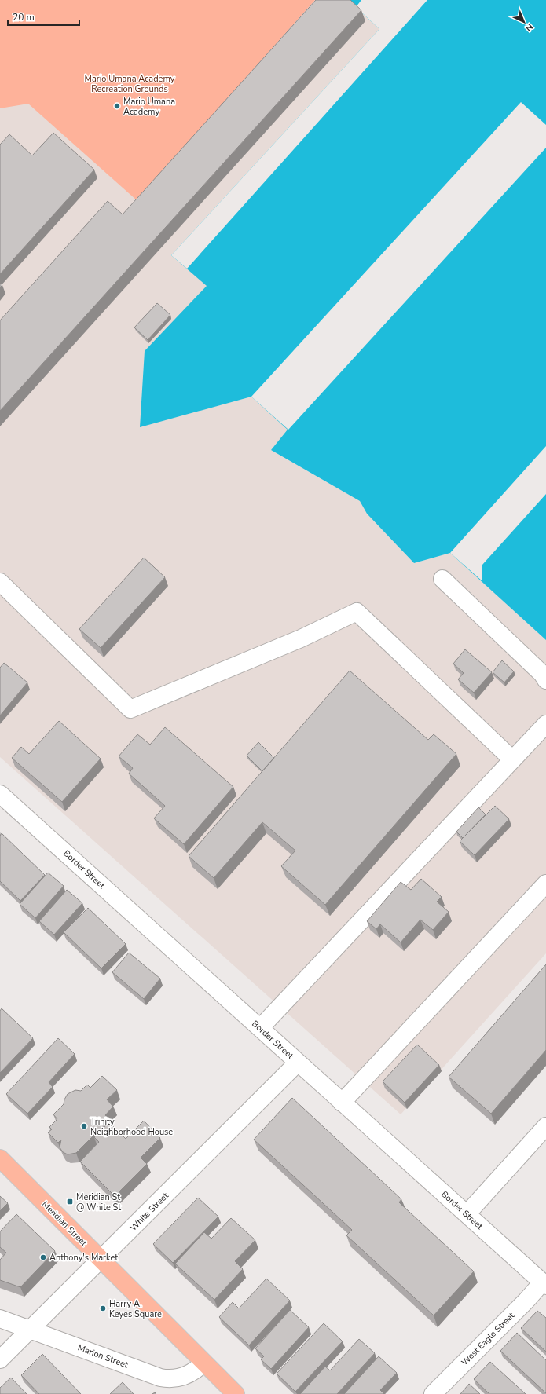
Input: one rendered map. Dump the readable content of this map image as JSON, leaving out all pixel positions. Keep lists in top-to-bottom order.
{
  "streets": {
    "main road": ["Meridian Street"],
    "street": [
      "Border Street",
      "White Street",
      "West Eagle Street",
      "Marion Street"
    ]
  },
  "crossings": [
    ["Border Street", "White Street"],
    ["Border Street", "West Eagle Street"],
    ["White Street", "Meridian Street"],
    ["White Street", "Marion Street"],
    ["Meridian Street", "Marion Street"]
  ],
  "parks": ["Mario Umana Academy Recreation Grounds"],
  "places": {
    "other": [
      "Mario Umana Academy",
      "Trinity Neighborhood House",
      "Anthony's Market",
      "Harry A. Keyes Square"
    ],
    "transit": ["Meridian St @ White St"]
  },
  "scale_bar": "20 m",
  "north": "bottom right"
}
